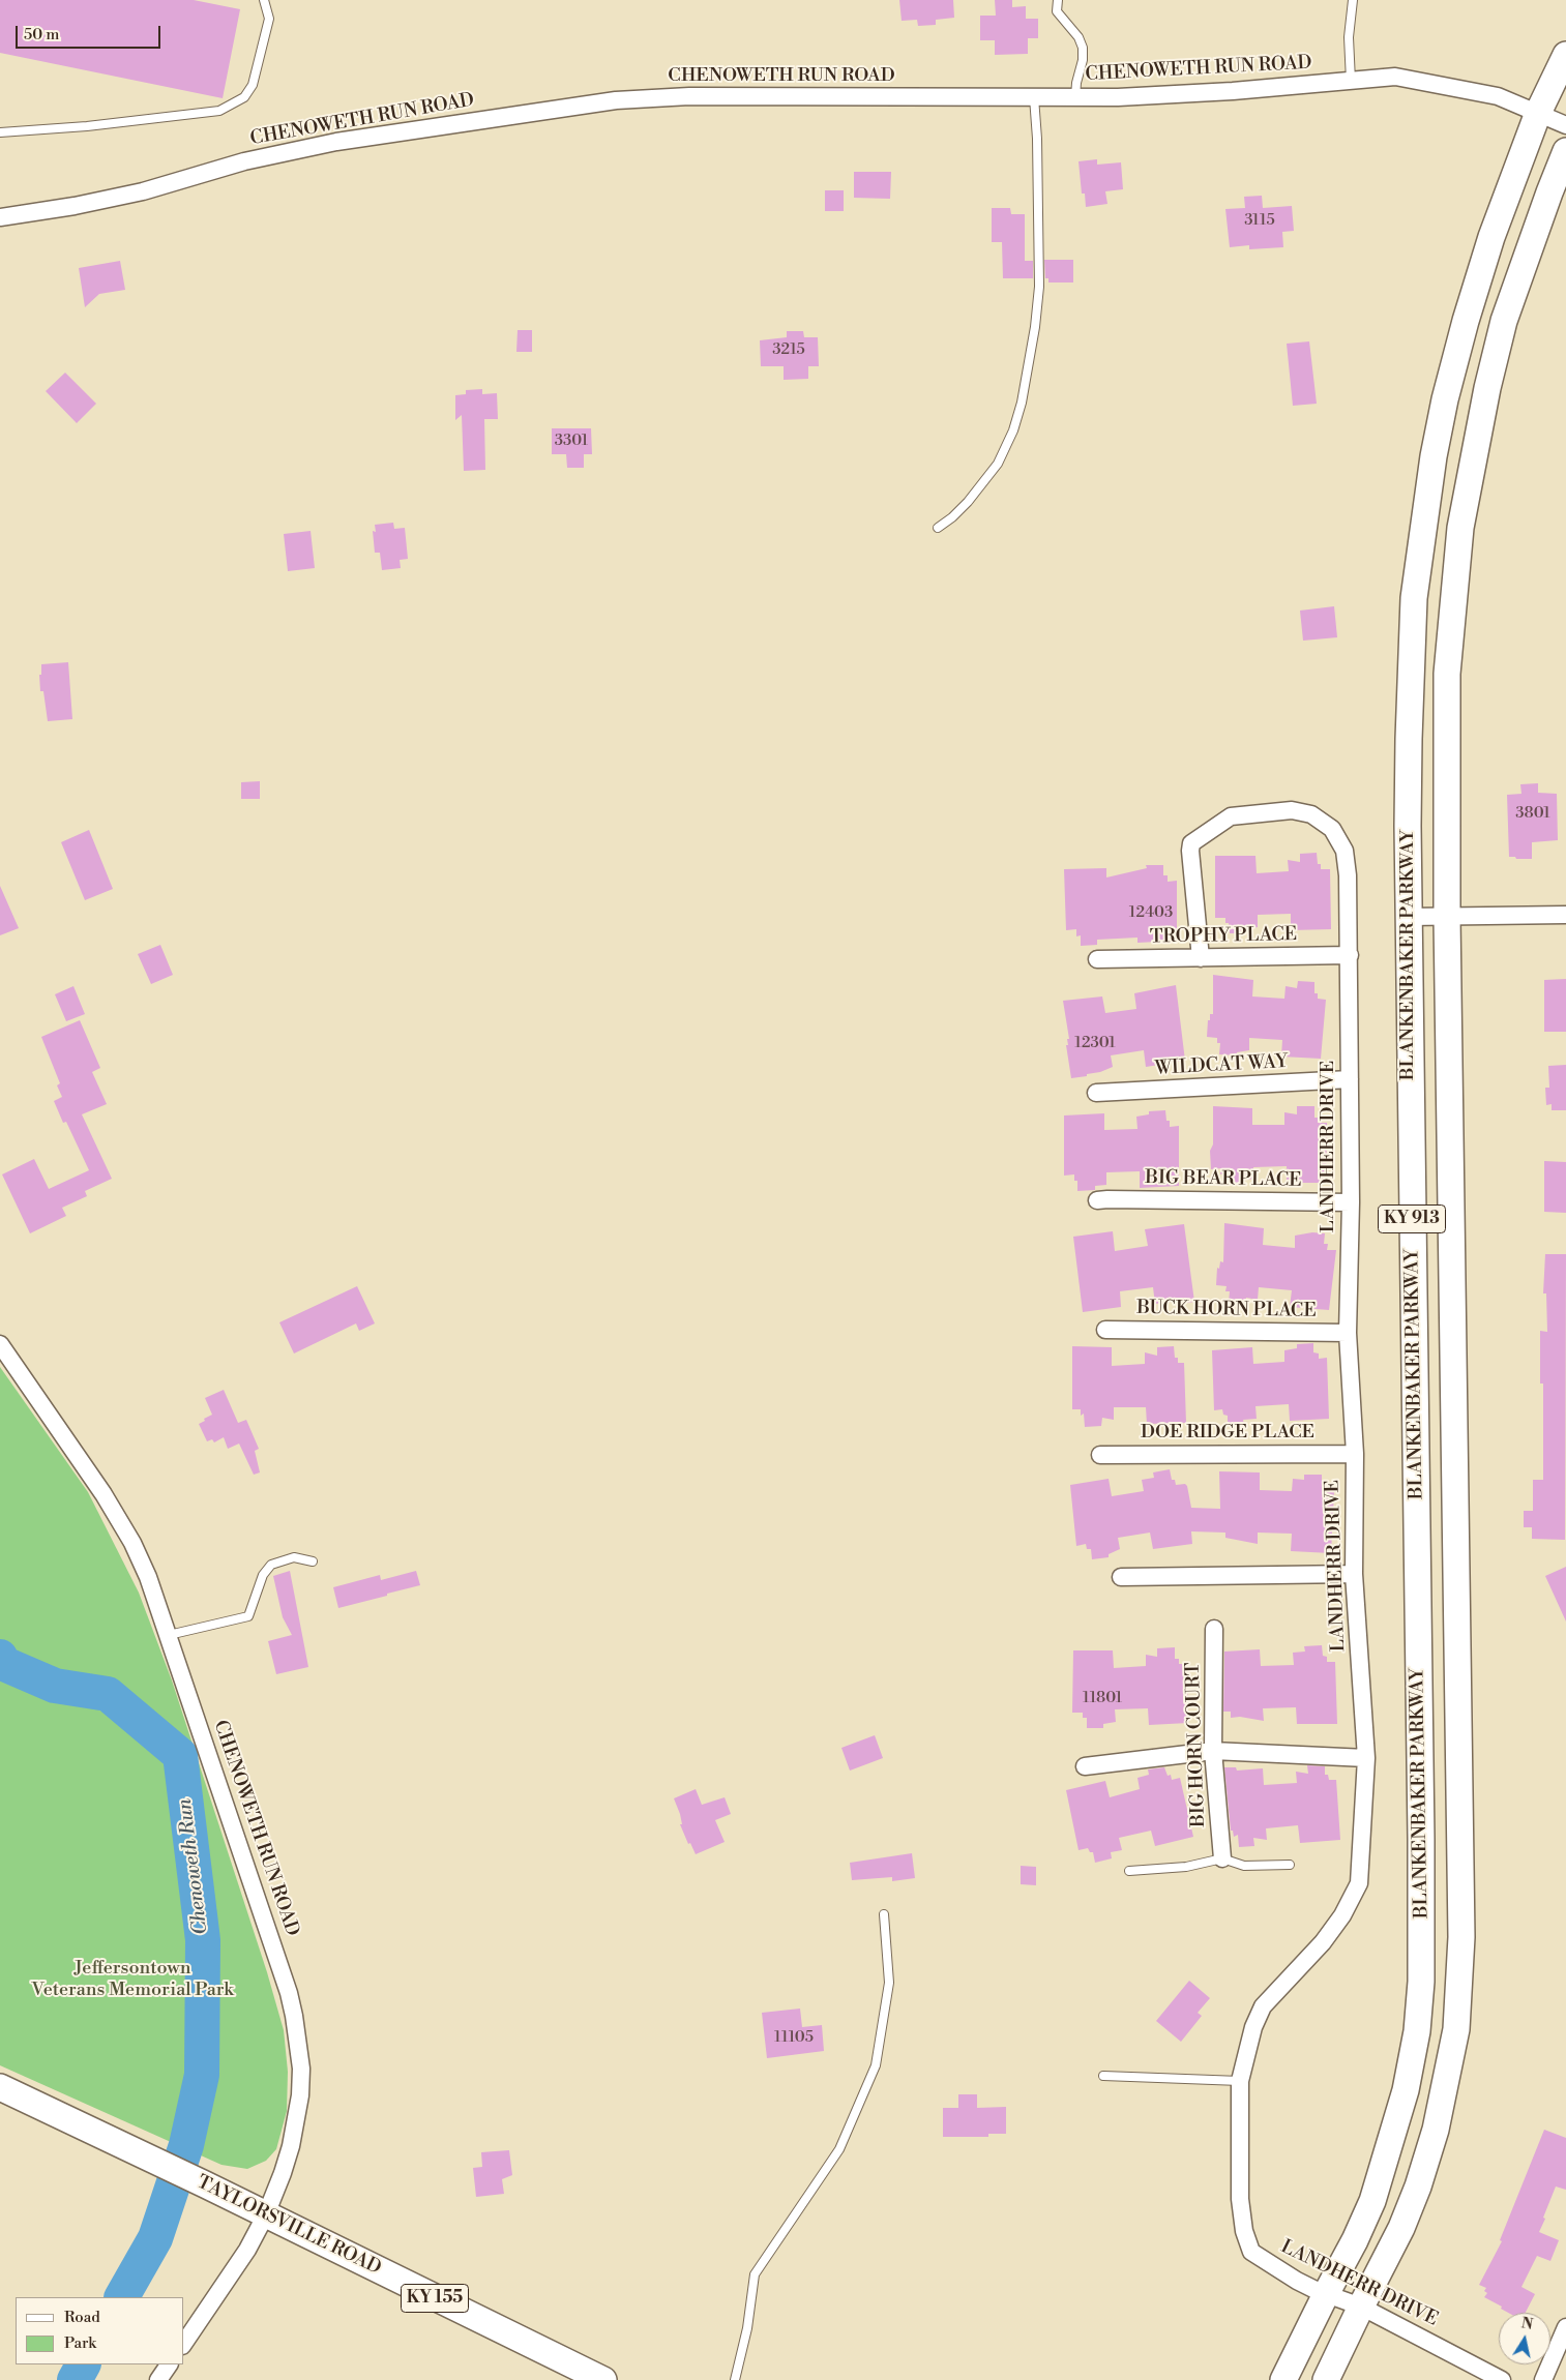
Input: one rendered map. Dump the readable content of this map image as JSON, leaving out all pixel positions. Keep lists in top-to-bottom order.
{
  "streets": {
    "main road": [
      "BLANKENBAKER PARKWAY",
      "KY 913",
      "TAYLORSVILLE ROAD",
      "KY 155"
    ],
    "street": [
      "CHENOWETH RUN ROAD",
      "TROPHY PLACE",
      "WILDCAT WAY",
      "LANDHERR DRIVE",
      "BIG BEAR PLACE",
      "BUCK HORN PLACE",
      "DOE RIDGE PLACE",
      "BIG HORN COURT"
    ]
  },
  "crossings": [
    ["CHENOWETH RUN ROAD", "BLANKENBAKER PARKWAY"],
    ["CHENOWETH RUN ROAD", "TAYLORSVILLE ROAD"],
    ["TROPHY PLACE", "LANDHERR DRIVE"],
    ["BLANKENBAKER PARKWAY", "LANDHERR DRIVE"],
    ["WILDCAT WAY", "LANDHERR DRIVE"],
    ["LANDHERR DRIVE", "BIG BEAR PLACE"],
    ["LANDHERR DRIVE", "BUCK HORN PLACE"],
    ["LANDHERR DRIVE", "DOE RIDGE PLACE"]
  ],
  "water": ["Chenoweth Run"],
  "parks": ["Jeffersontown Veterans Memorial Park"],
  "house_numbers": [
    "3115",
    "3215",
    "3301",
    "3801",
    "12403",
    "12301",
    "11801",
    "11105"
  ],
  "legend": ["Road", "Park"],
  "scale_bar": "50 m",
  "north": "top"
}
